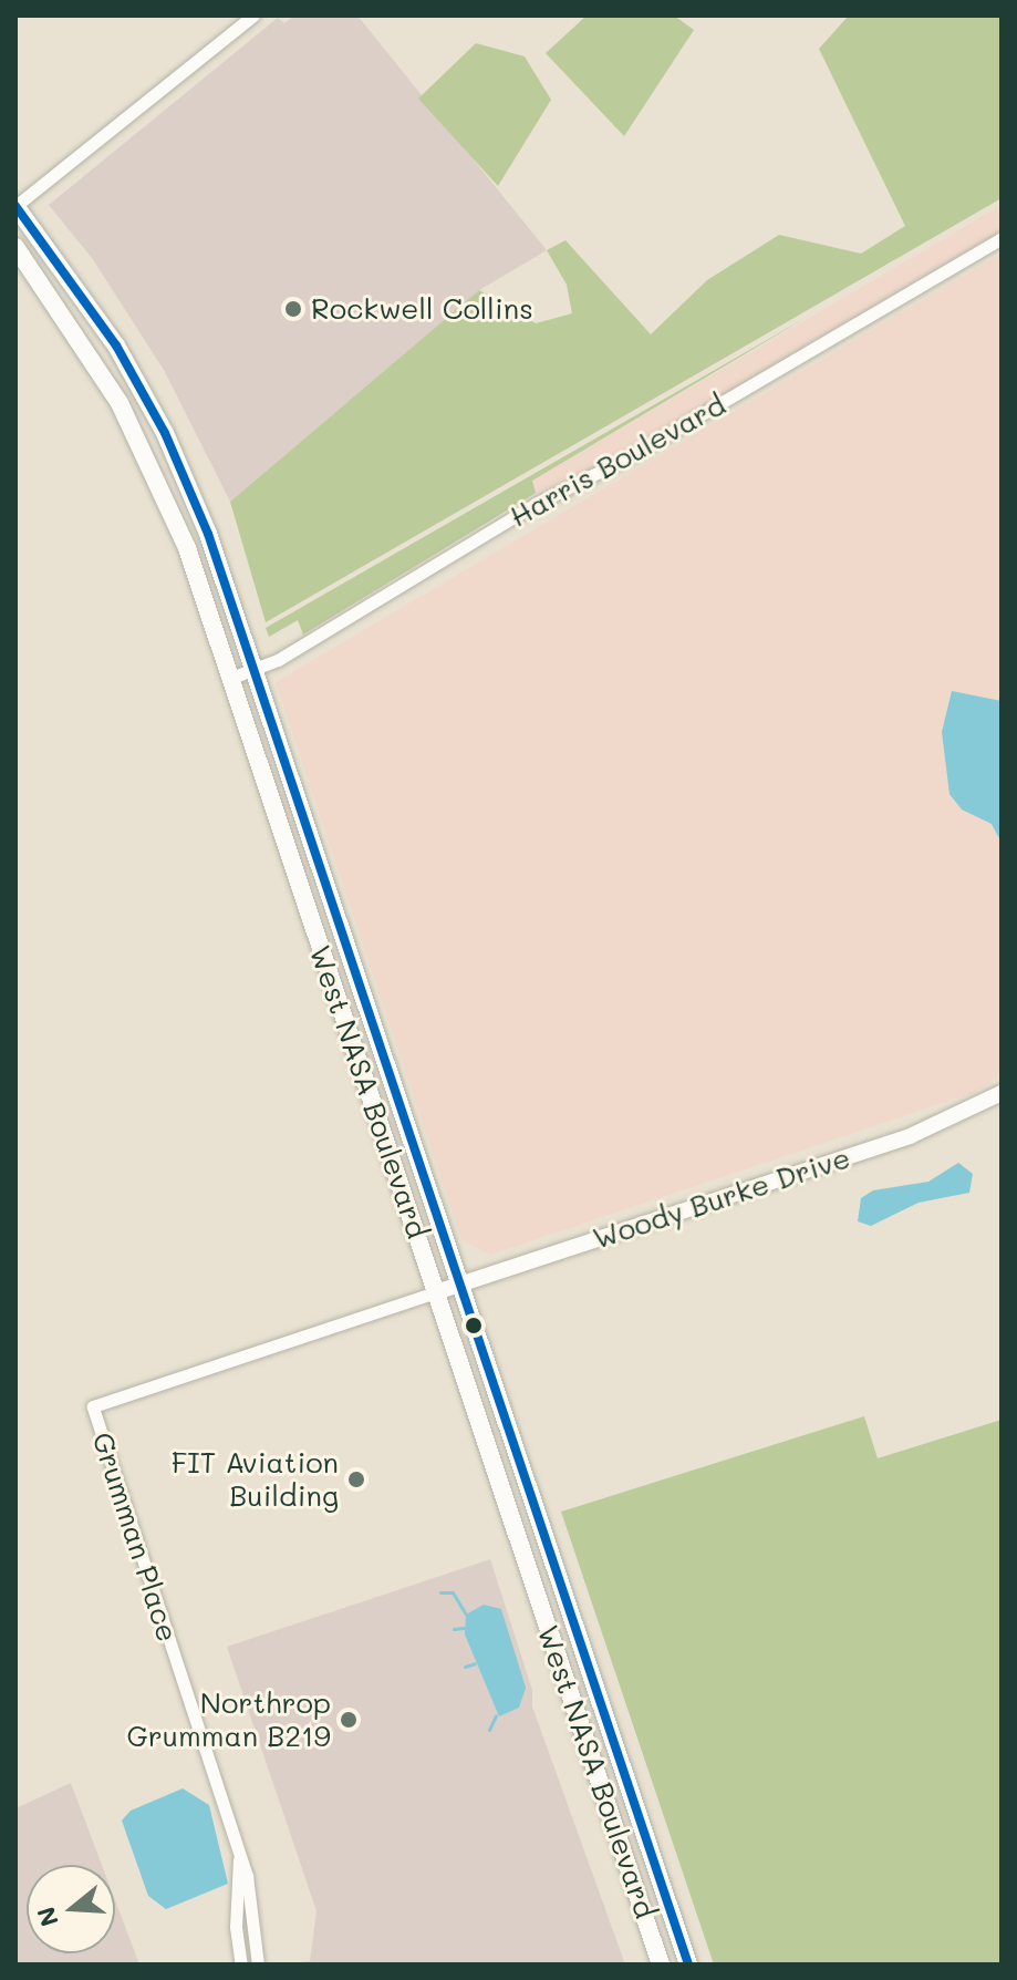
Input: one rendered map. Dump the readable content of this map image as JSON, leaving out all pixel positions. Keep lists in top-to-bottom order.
{
  "streets": {
    "main road": ["West NASA Boulevard"],
    "street": ["Harris Boulevard", "Woody Burke Drive", "Grumman Place"]
  },
  "crossings": [
    ["Harris Boulevard", "West NASA Boulevard"],
    ["West NASA Boulevard", "Woody Burke Drive"],
    ["West NASA Boulevard", "Grumman Place"],
    ["Woody Burke Drive", "Grumman Place"]
  ],
  "places": ["Rockwell Collins", "FIT Aviation Building", "Northrop Grumman B219"],
  "north": "left"
}
